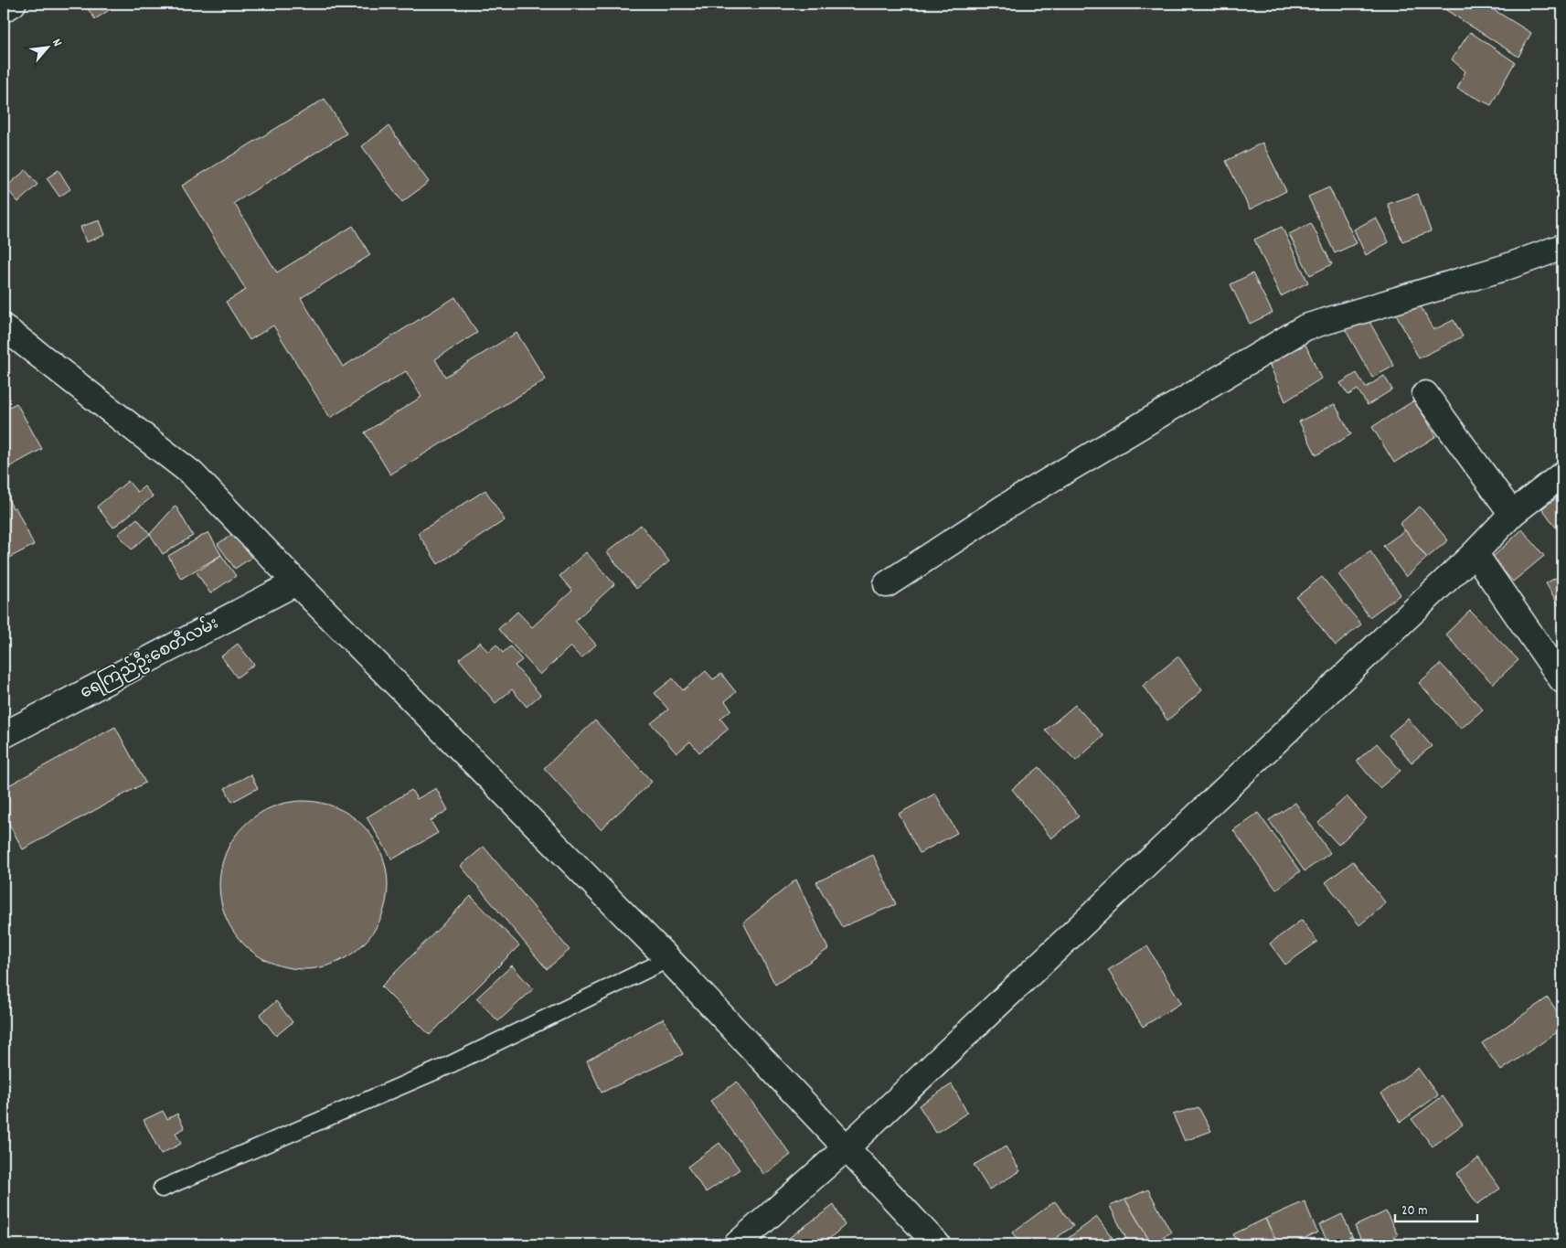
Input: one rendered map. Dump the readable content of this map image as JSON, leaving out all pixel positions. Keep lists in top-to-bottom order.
{
  "streets": {
    "street": ["ရေကြည်ဦးစေတီလမ်း"]
  },
  "scale_bar": "20 m",
  "north": "top right"
}
